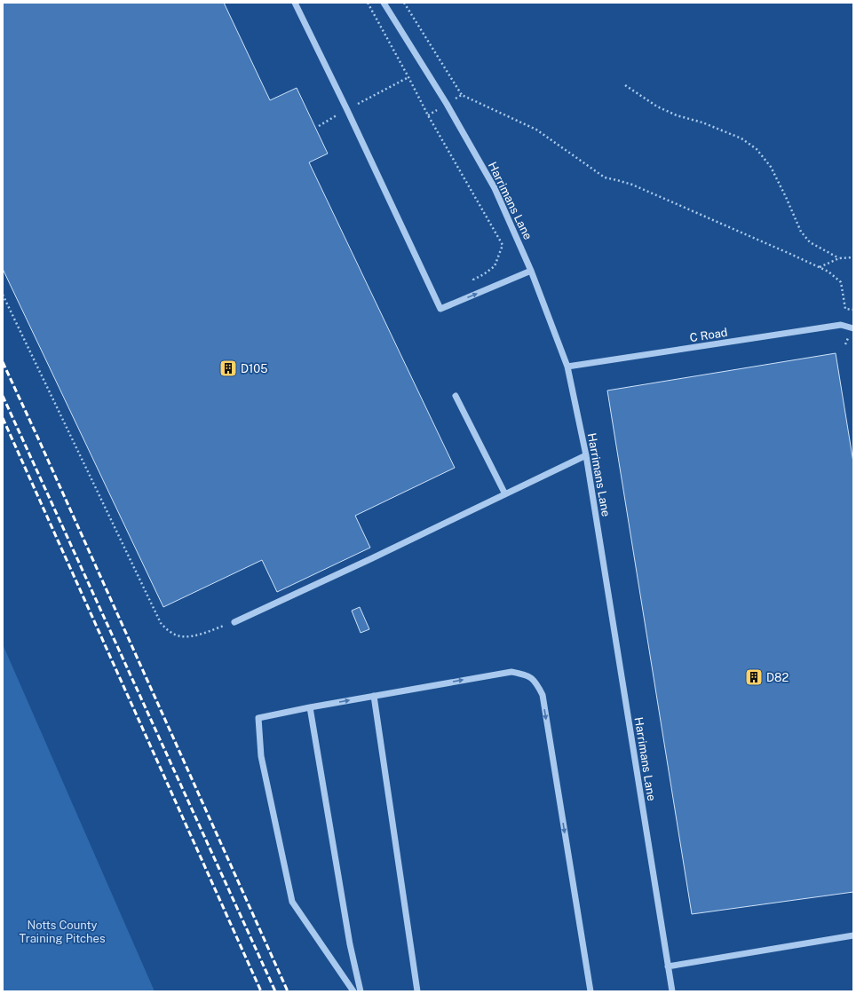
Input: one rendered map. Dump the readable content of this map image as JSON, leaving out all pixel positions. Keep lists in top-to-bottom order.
{
  "streets": {
    "lane": ["Harrimans Lane", "C Road"]
  },
  "crossings": [
    ["Harrimans Lane", "C Road"]
  ],
  "parks": ["Notts County Training Pitches"],
  "places": {
    "building": ["D105", "D82"]
  }
}
